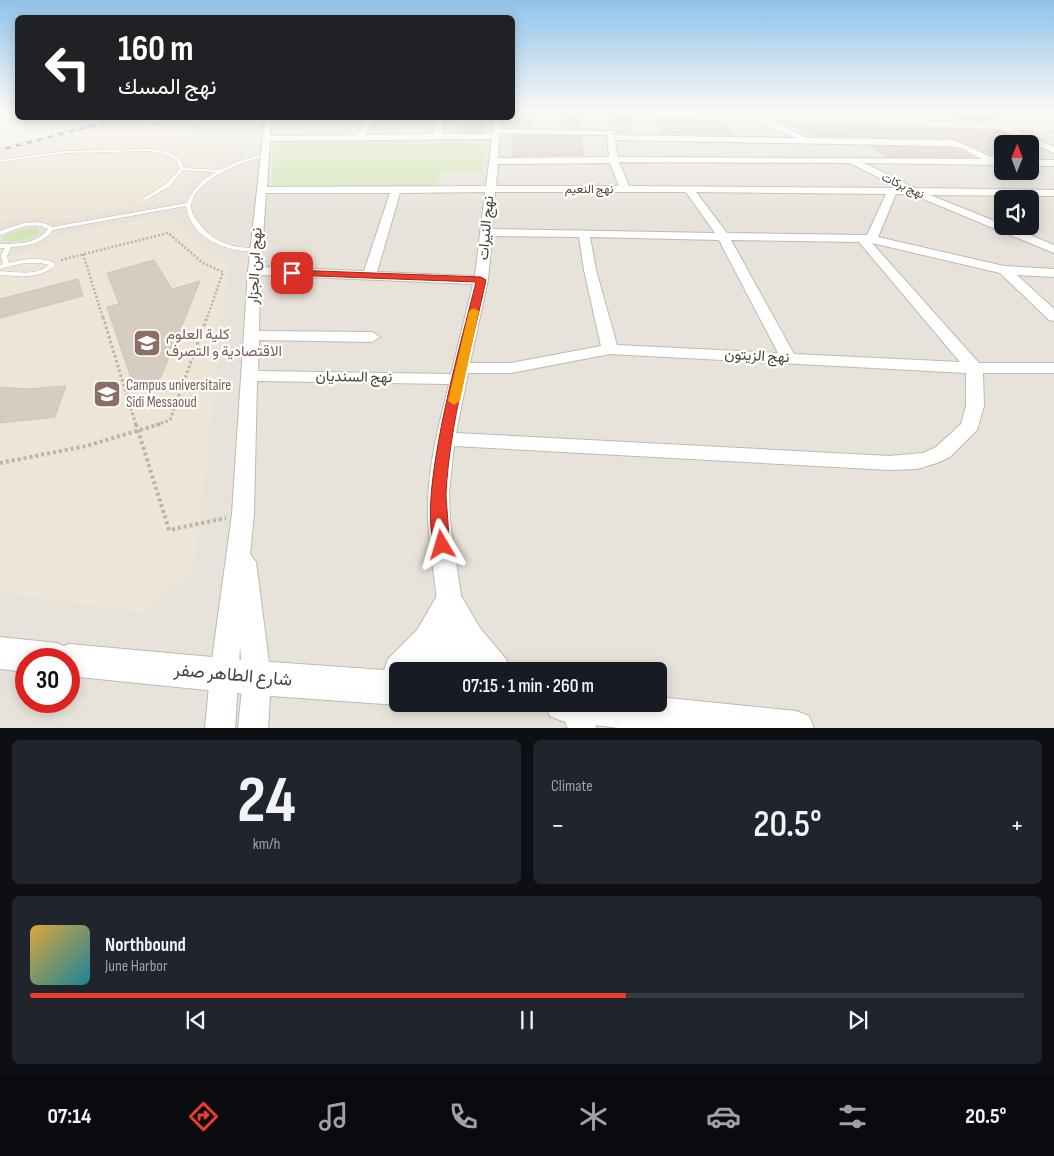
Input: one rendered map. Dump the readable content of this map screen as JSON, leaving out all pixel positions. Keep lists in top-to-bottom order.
{
  "streets": {
    "street": [
      "نهج بركات",
      "نهج النعيم",
      "نهج النيرات",
      "نهج ابن الجزار",
      "نهج الزيتون",
      "نهج السنديان",
      "شارع الطاهر صفر"
    ]
  },
  "crossings": [
    ["نهج النعيم", "نهج النيرات"],
    ["نهج النعيم", "نهج ابن الجزار"],
    ["نهج النيرات", "نهج الزيتون"],
    ["نهج النيرات", "نهج السنديان"],
    ["نهج ابن الجزار", "نهج السنديان"],
    ["نهج ابن الجزار", "شارع الطاهر صفر"],
    ["نهج الزيتون", "نهج السنديان"]
  ],
  "places": {
    "school or university": ["كلية العلوم الاقتصادية و التصرف", "Campus universitaire Sidi Messaoud"]
  },
  "north": "top",
  "page": {
    "turn": ["160 m", "نهج المسك"],
    "limit": "30",
    "trip": "07:15 · 1 min · 260 m",
    "tile": [
      ["24", "km/h"],
      "Climate"
    ],
    "heat": ["−", "20.5°", "+"],
    "song": ["Northbound", "June Harbor"],
    "tabs": ["07:14", "20.5°"]
  }
}
